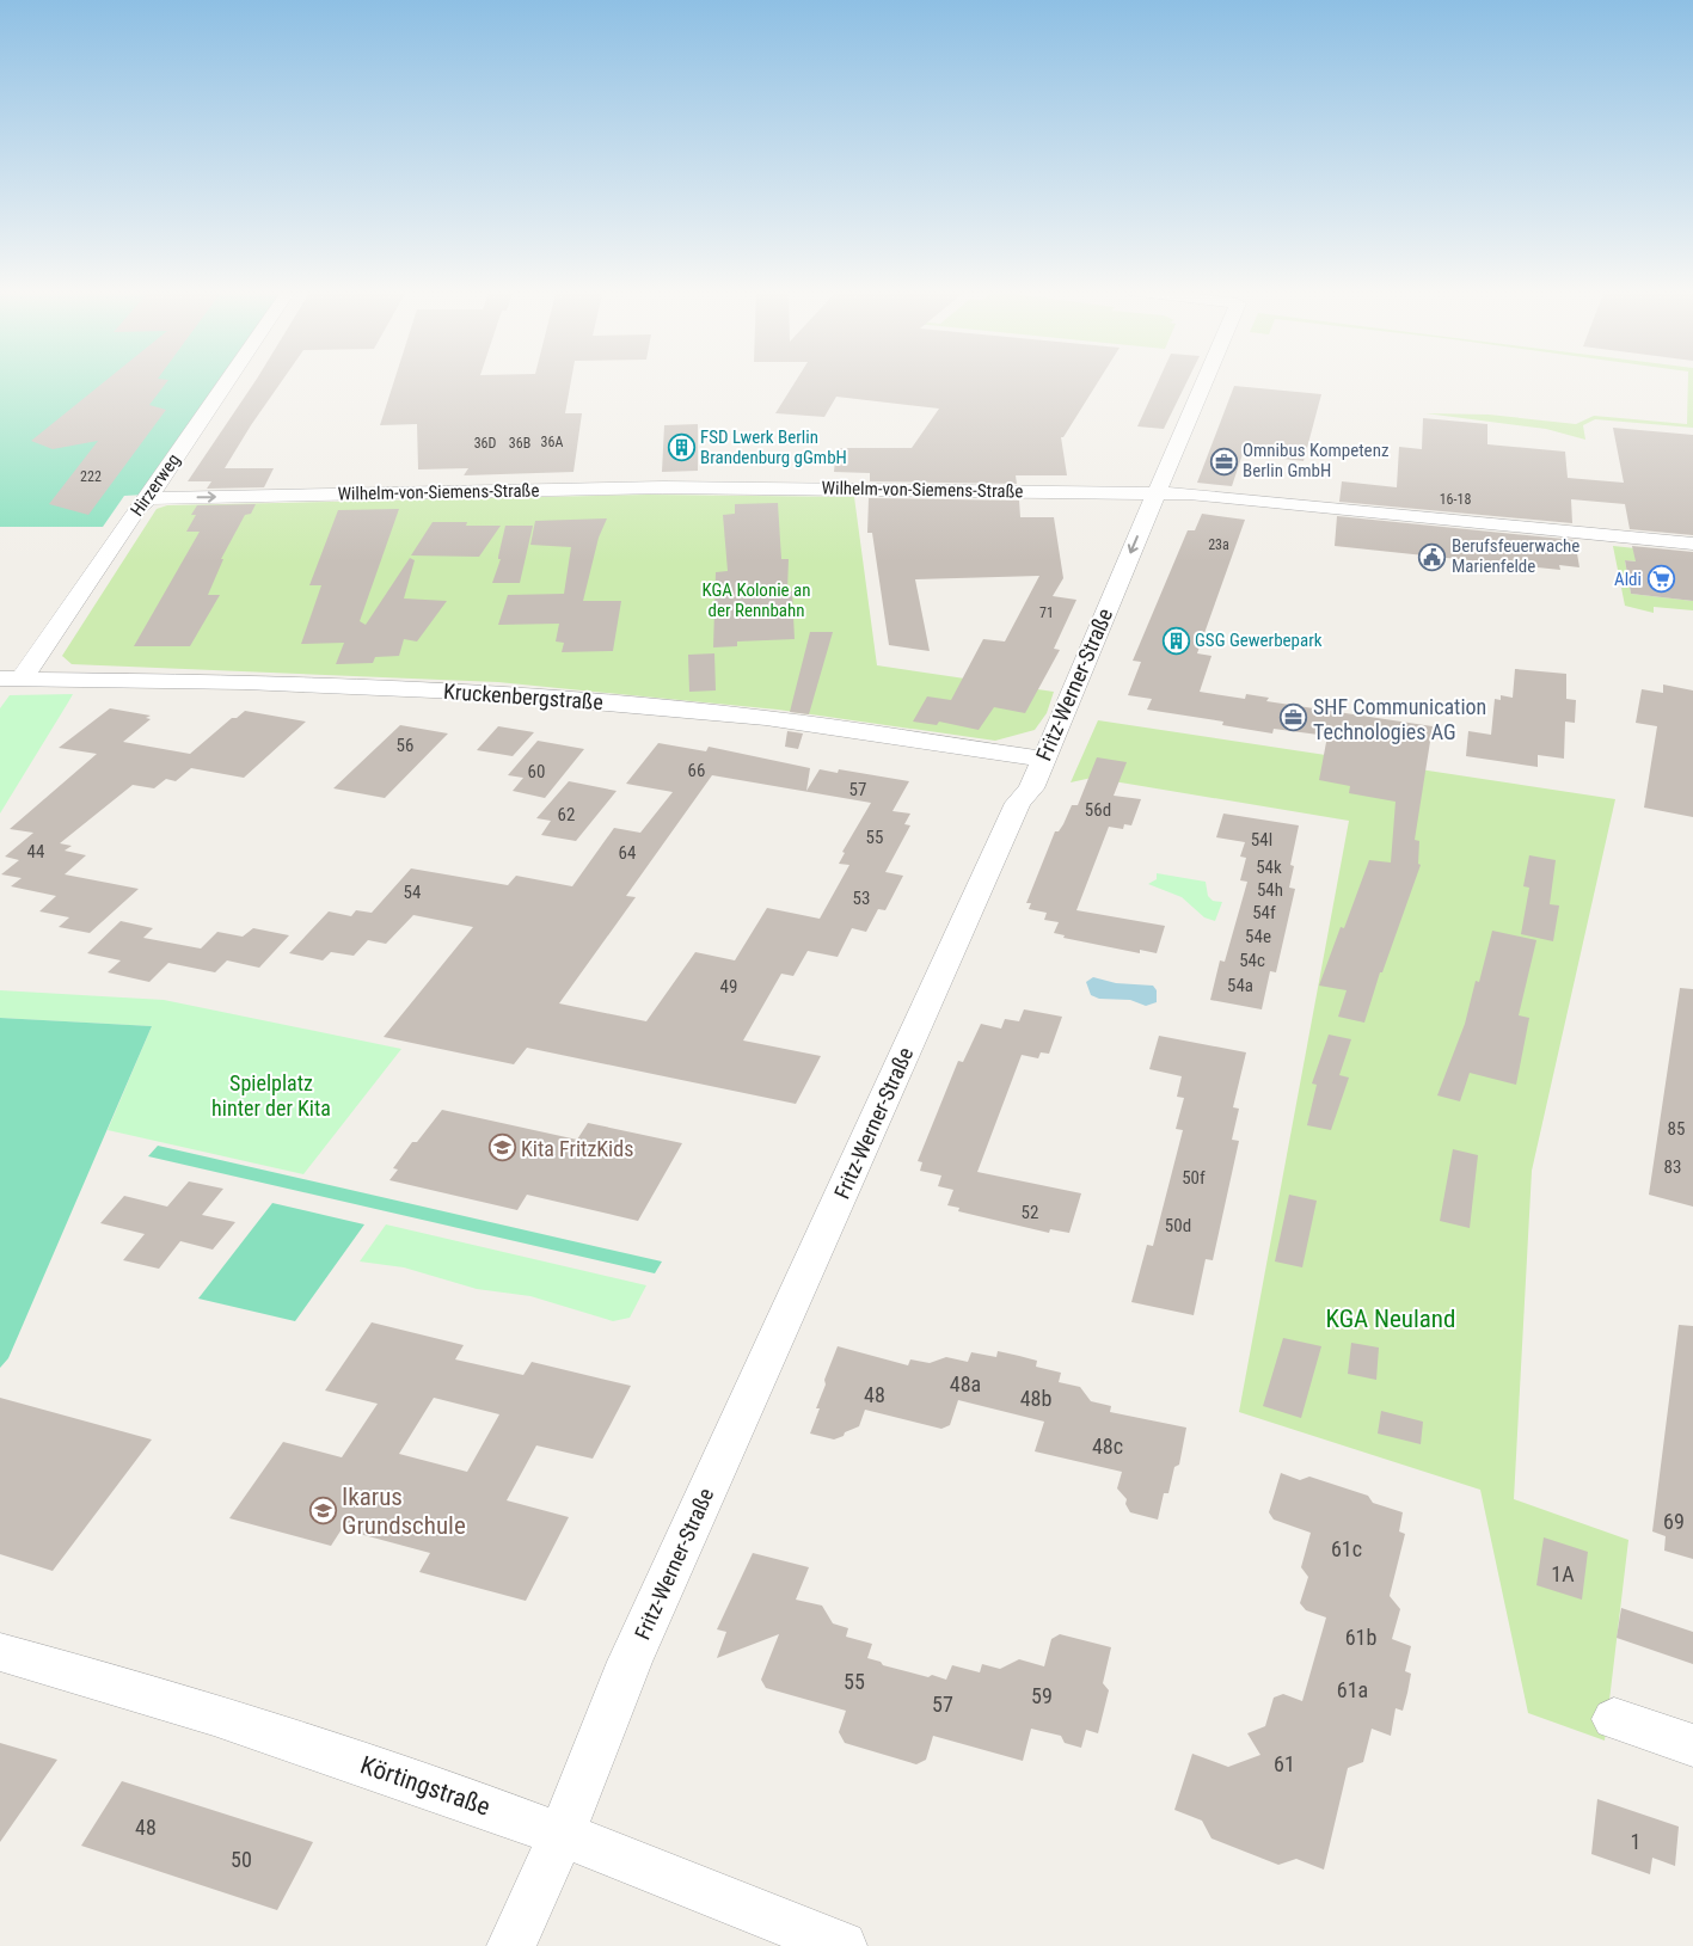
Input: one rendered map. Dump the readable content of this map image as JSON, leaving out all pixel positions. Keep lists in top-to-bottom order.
{
  "streets": {
    "street": [
      "Hirzerweg",
      "Wilhelm-von-Siemens-Straße",
      "Fritz-Werner-Straße",
      "Kruckenbergstraße",
      "Körtingstraße"
    ]
  },
  "crossings": [
    ["Hirzerweg", "Wilhelm-von-Siemens-Straße"],
    ["Hirzerweg", "Kruckenbergstraße"],
    ["Wilhelm-von-Siemens-Straße", "Fritz-Werner-Straße"],
    ["Fritz-Werner-Straße", "Kruckenbergstraße"],
    ["Fritz-Werner-Straße", "Körtingstraße"]
  ],
  "one_way": ["Wilhelm-von-Siemens-Straße"],
  "parks": ["KGA Kolonie an der Rennbahn", "Spielplatz hinter der Kita", "KGA Neuland"],
  "places": {
    "building": ["FSD Lwerk Berlin Brandenburg gGmbH", "GSG Gewerbepark"],
    "office": ["Omnibus Kompetenz Berlin GmbH", "SHF Communication Technologies AG"],
    "public building": ["Berufsfeuerwache Marienfelde"],
    "supermarket": ["Aldi"],
    "school or university": ["Kita FritzKids", "Ikarus Grundschule"]
  },
  "house_numbers": [
    "36A",
    "36D",
    "36B",
    "222",
    "16-18",
    "23a",
    "71",
    "56",
    "66",
    "60",
    "57",
    "56d",
    "62",
    "55",
    "54l",
    "44",
    "64",
    "54k",
    "54h",
    "54",
    "53",
    "54f",
    "54e",
    "54c",
    "54a",
    "49",
    "85",
    "83",
    "50f",
    "52",
    "50d",
    "48a",
    "48",
    "48b",
    "48c",
    "69",
    "61c",
    "1A",
    "61b",
    "55",
    "61a",
    "59",
    "57",
    "61",
    "48",
    "1",
    "50"
  ]
}
